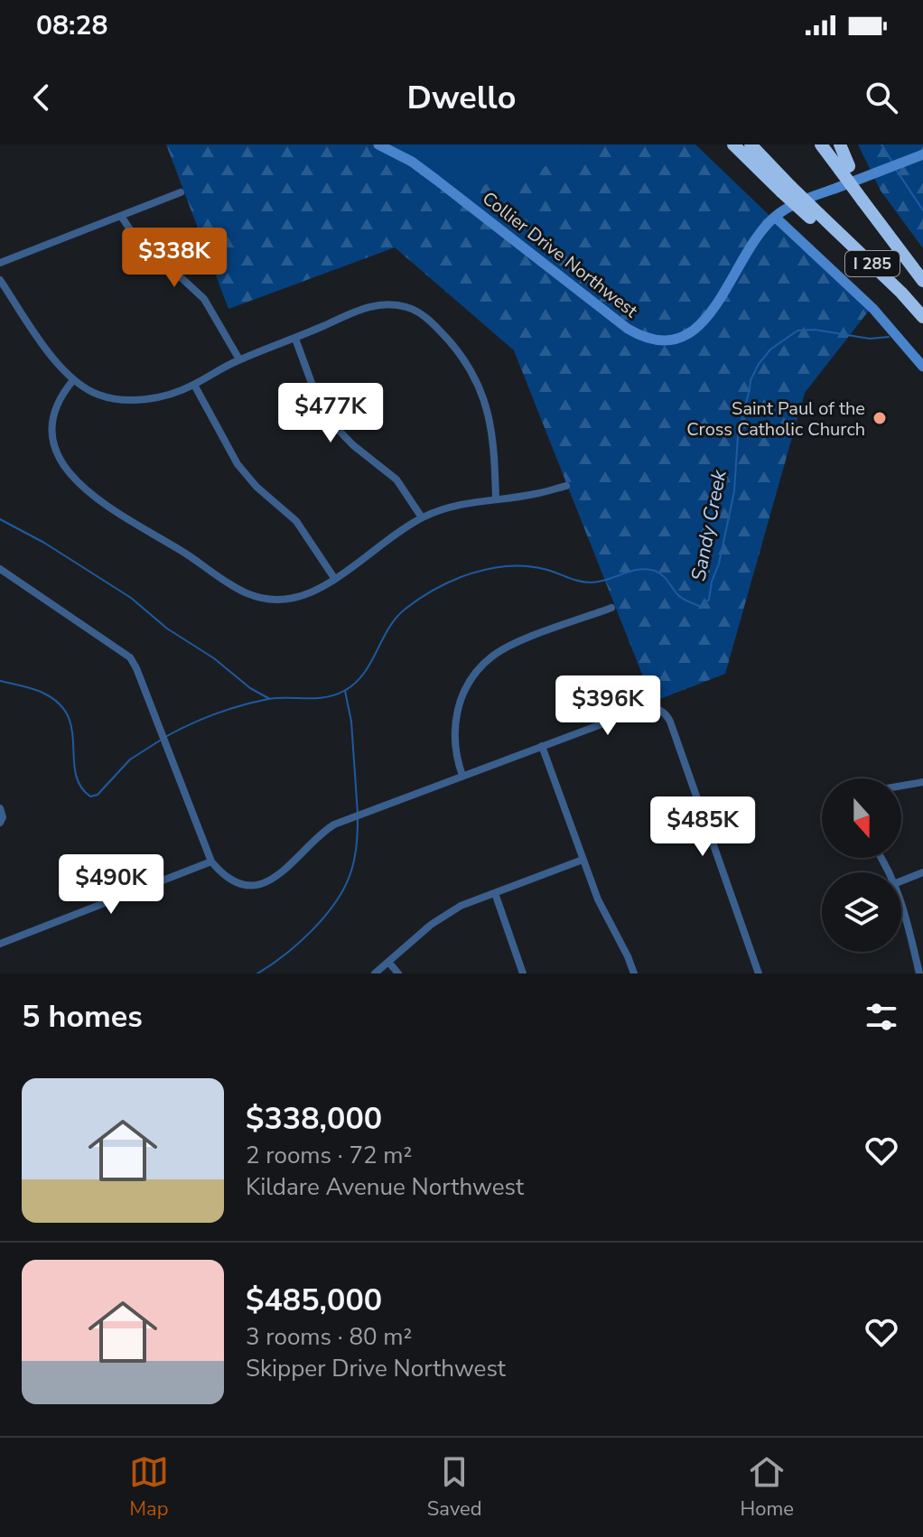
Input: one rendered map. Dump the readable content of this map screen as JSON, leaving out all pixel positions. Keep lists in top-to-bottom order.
{
  "streets": {
    "highway": ["I 285"],
    "main road": ["Collier Drive Northwest"]
  },
  "water": ["Sandy Creek"],
  "places": ["Saint Paul of the Cross Catholic Church"],
  "north": "bottom",
  "page": {
    "status": "08:28",
    "header": "Dwello",
    "price": [
      "$338K",
      "$477K",
      "$396K",
      "$485K",
      "$490K"
    ],
    "heading": "5 homes",
    "list": [
      {
        "name": "$338,000",
        "note": "2 rooms · 72 m² · Kildare Avenue Northwest"
      },
      {
        "name": "$485,000",
        "note": "3 rooms · 80 m² · Skipper Drive Northwest"
      }
    ],
    "tabs": ["Map", "Saved", "Home"]
  }
}
